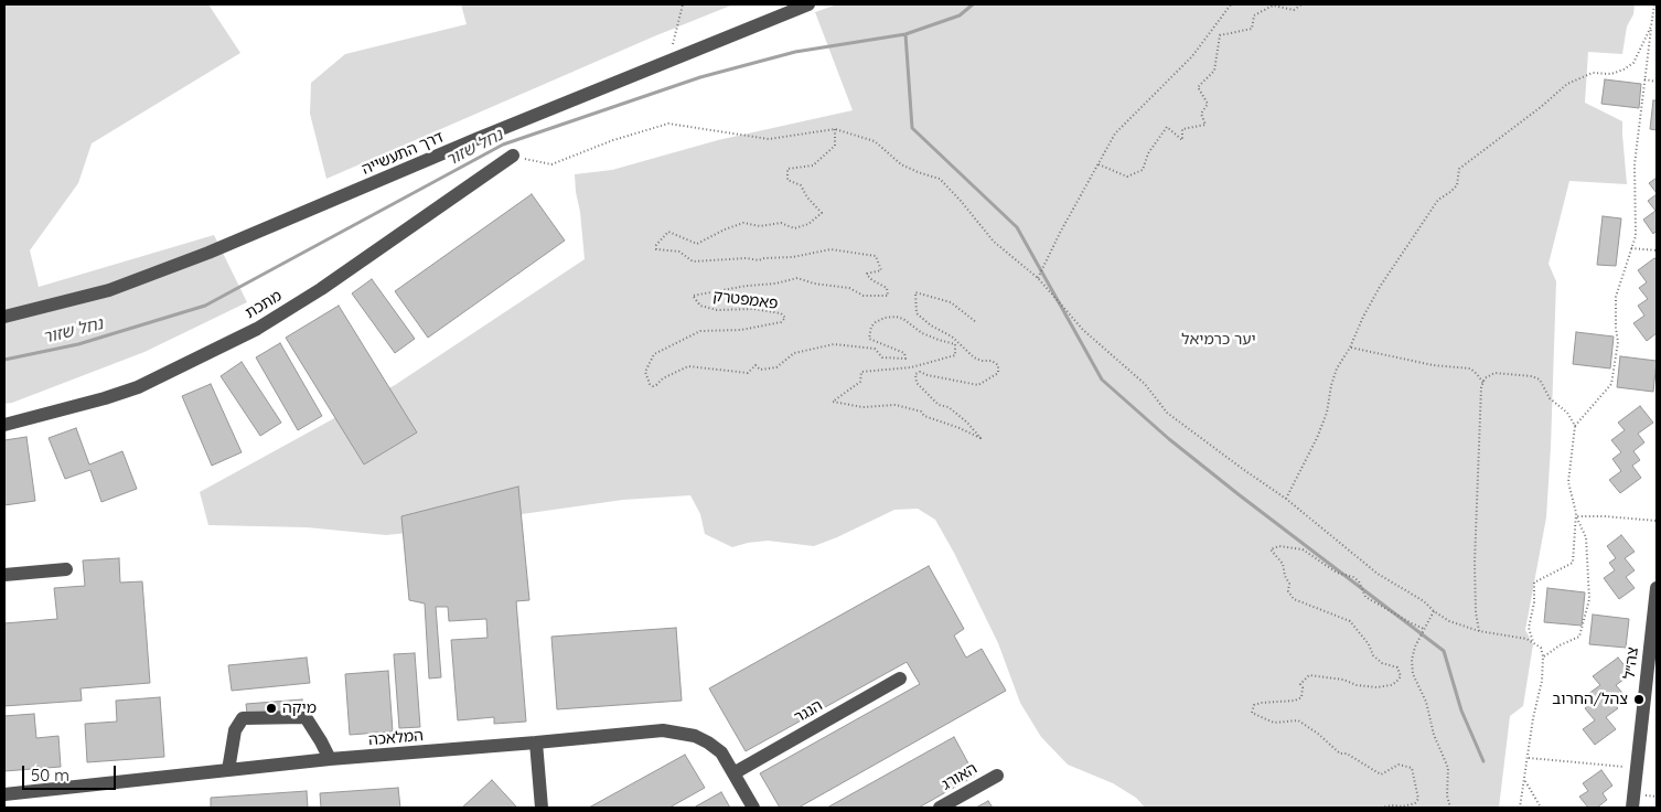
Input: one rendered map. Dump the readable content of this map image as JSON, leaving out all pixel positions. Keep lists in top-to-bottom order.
{
  "streets": {
    "street": [
      "דרך התעשייה",
      "מתכת",
      "צה״ל",
      "הנגר",
      "המלאכה",
      "האורג"
    ],
    "path": ["פאמפטרק"]
  },
  "crossings": [
    ["הנגר", "המלאכה"]
  ],
  "water": ["נחל שזור"],
  "parks": ["יער כרמיאל"],
  "places": ["צהל/החרוב", "מיקה"],
  "scale_bar": "50 m"
}
